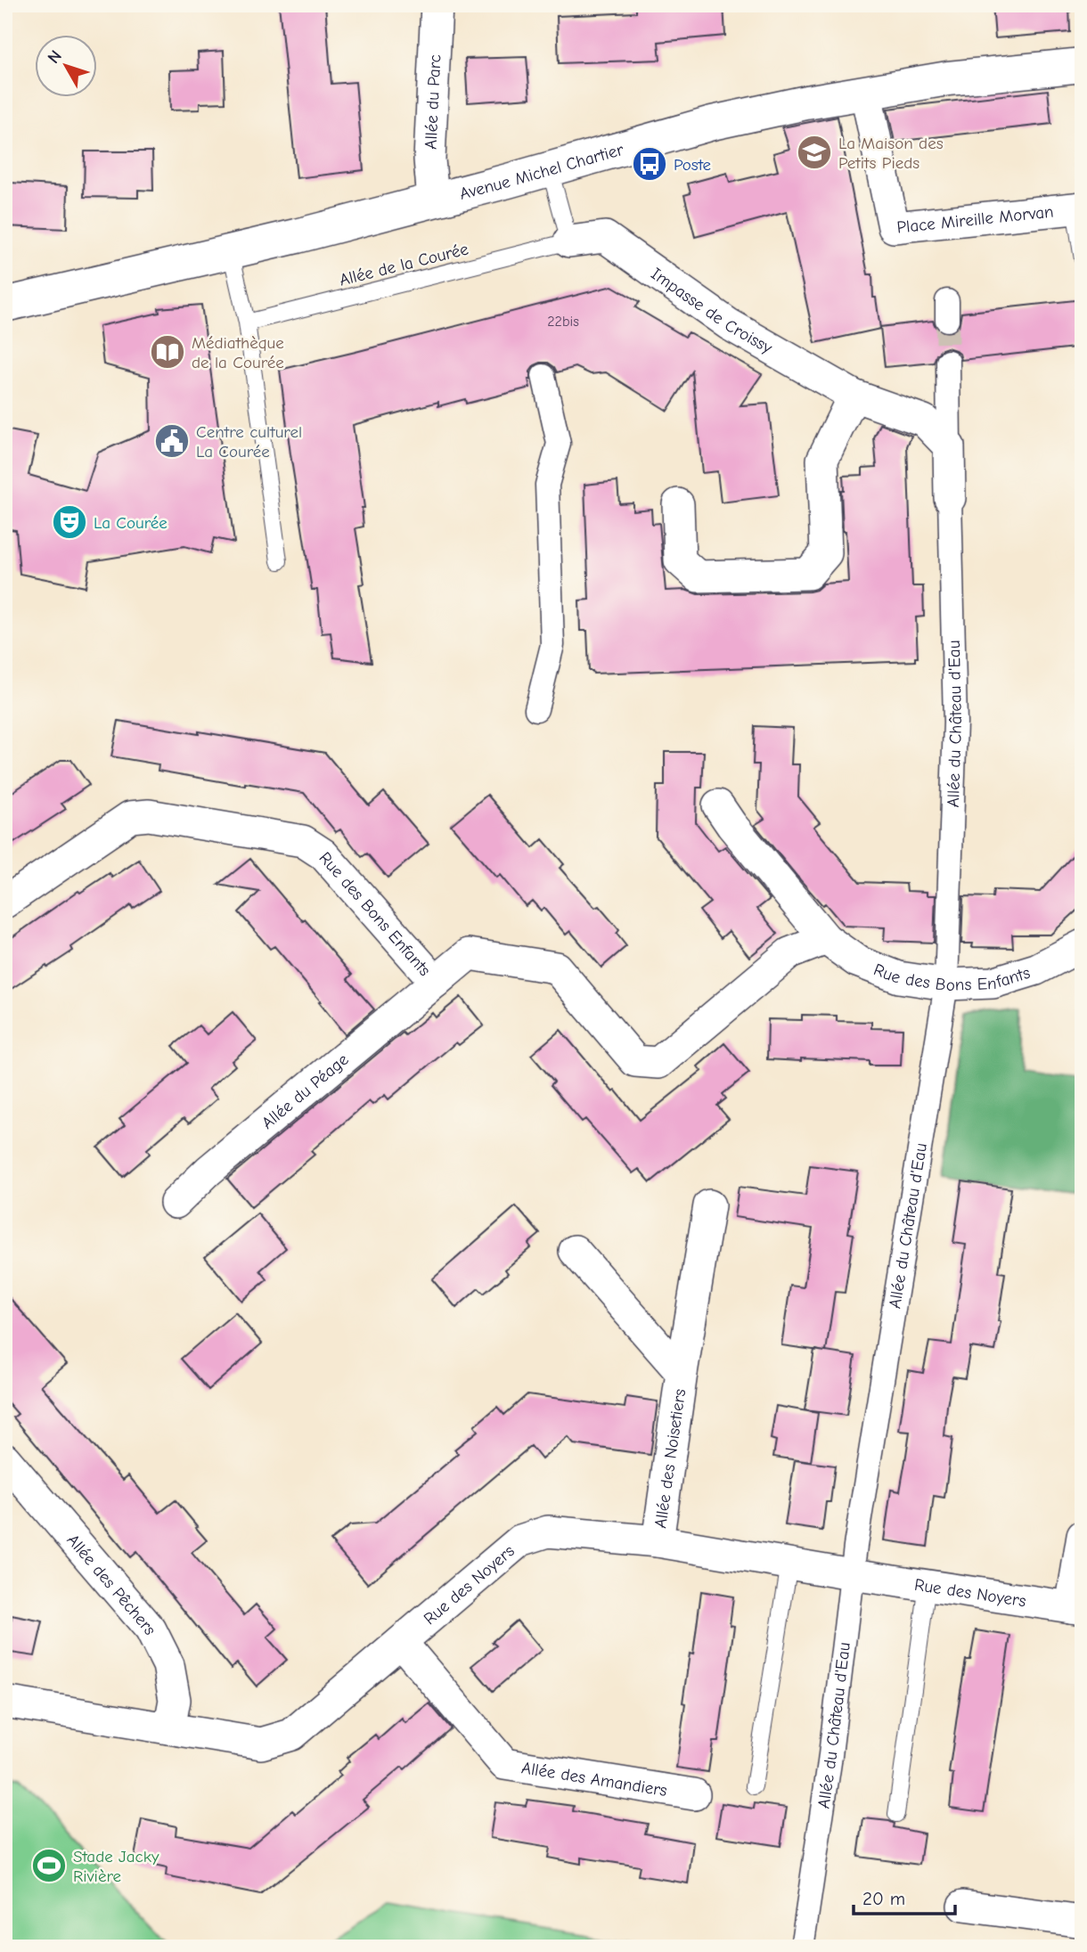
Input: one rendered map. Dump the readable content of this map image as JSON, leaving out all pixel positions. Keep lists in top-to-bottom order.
{
  "streets": {
    "main road": ["Avenue Michel Chartier"],
    "street": [
      "Allée du Parc",
      "Place Mireille Morvan",
      "Impasse de Croissy",
      "Allée du Château d'Eau",
      "Rue des Bons Enfants",
      "Allée du Péage",
      "Allée des Noisetiers",
      "Allée des Pêchers",
      "Rue des Noyers",
      "Allée des Amandiers"
    ],
    "lane": ["Allée de la Courée"]
  },
  "crossings": [
    ["Allée du Parc", "Avenue Michel Chartier"],
    ["Avenue Michel Chartier", "Place Mireille Morvan"],
    ["Allée de la Courée", "Impasse de Croissy"],
    ["Allée du Château d'Eau", "Rue des Bons Enfants"],
    ["Allée du Château d'Eau", "Rue des Noyers"],
    ["Rue des Bons Enfants", "Allée du Péage"],
    ["Allée des Noisetiers", "Rue des Noyers"],
    ["Allée des Pêchers", "Rue des Noyers"],
    ["Rue des Noyers", "Allée des Amandiers"]
  ],
  "places": {
    "school or university": ["La Maison des Petits Pieds"],
    "bus stop": ["Poste"],
    "library": ["Médiathèque de la Courée"],
    "public building": ["Centre culturel La Courée"],
    "theatre": ["La Courée"],
    "sports": ["Stade Jacky Rivière"]
  },
  "house_numbers": ["22bis"],
  "scale_bar": "20 m",
  "north": "top left"
}
